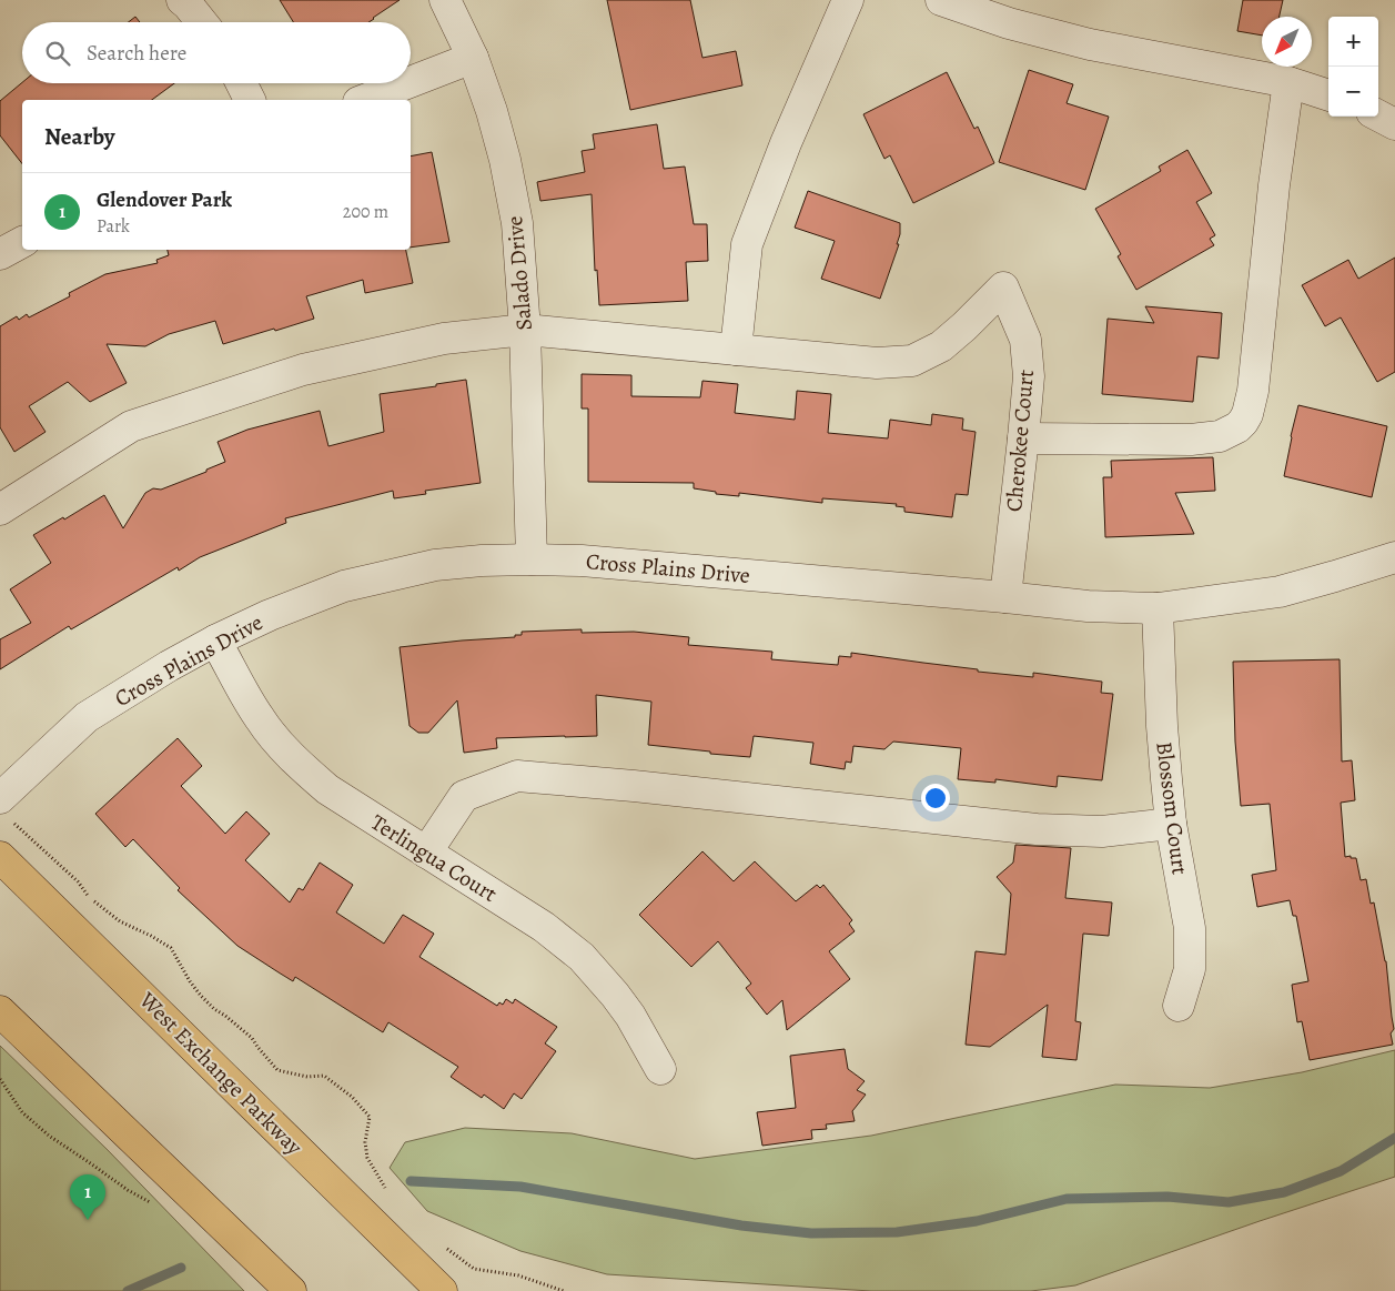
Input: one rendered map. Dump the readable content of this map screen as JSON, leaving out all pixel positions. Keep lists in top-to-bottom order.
{
  "streets": {
    "main road": ["West Exchange Parkway"],
    "street": [
      "Salado Drive",
      "Cherokee Court",
      "Cross Plains Drive",
      "Blossom Court",
      "Terlingua Court"
    ]
  },
  "crossings": [
    ["Salado Drive", "Cross Plains Drive"],
    ["Cherokee Court", "Cross Plains Drive"],
    ["Cross Plains Drive", "Blossom Court"],
    ["Cross Plains Drive", "Terlingua Court"]
  ],
  "north": "bottom left",
  "page": {
    "map_buttons": ["+", "−"],
    "search": "Search here",
    "heading": "Nearby",
    "list": [
      {
        "mark": "1",
        "name": "Glendover Park",
        "note": "Park",
        "value": "200 m"
      }
    ],
    "pins": "1"
  }
}
